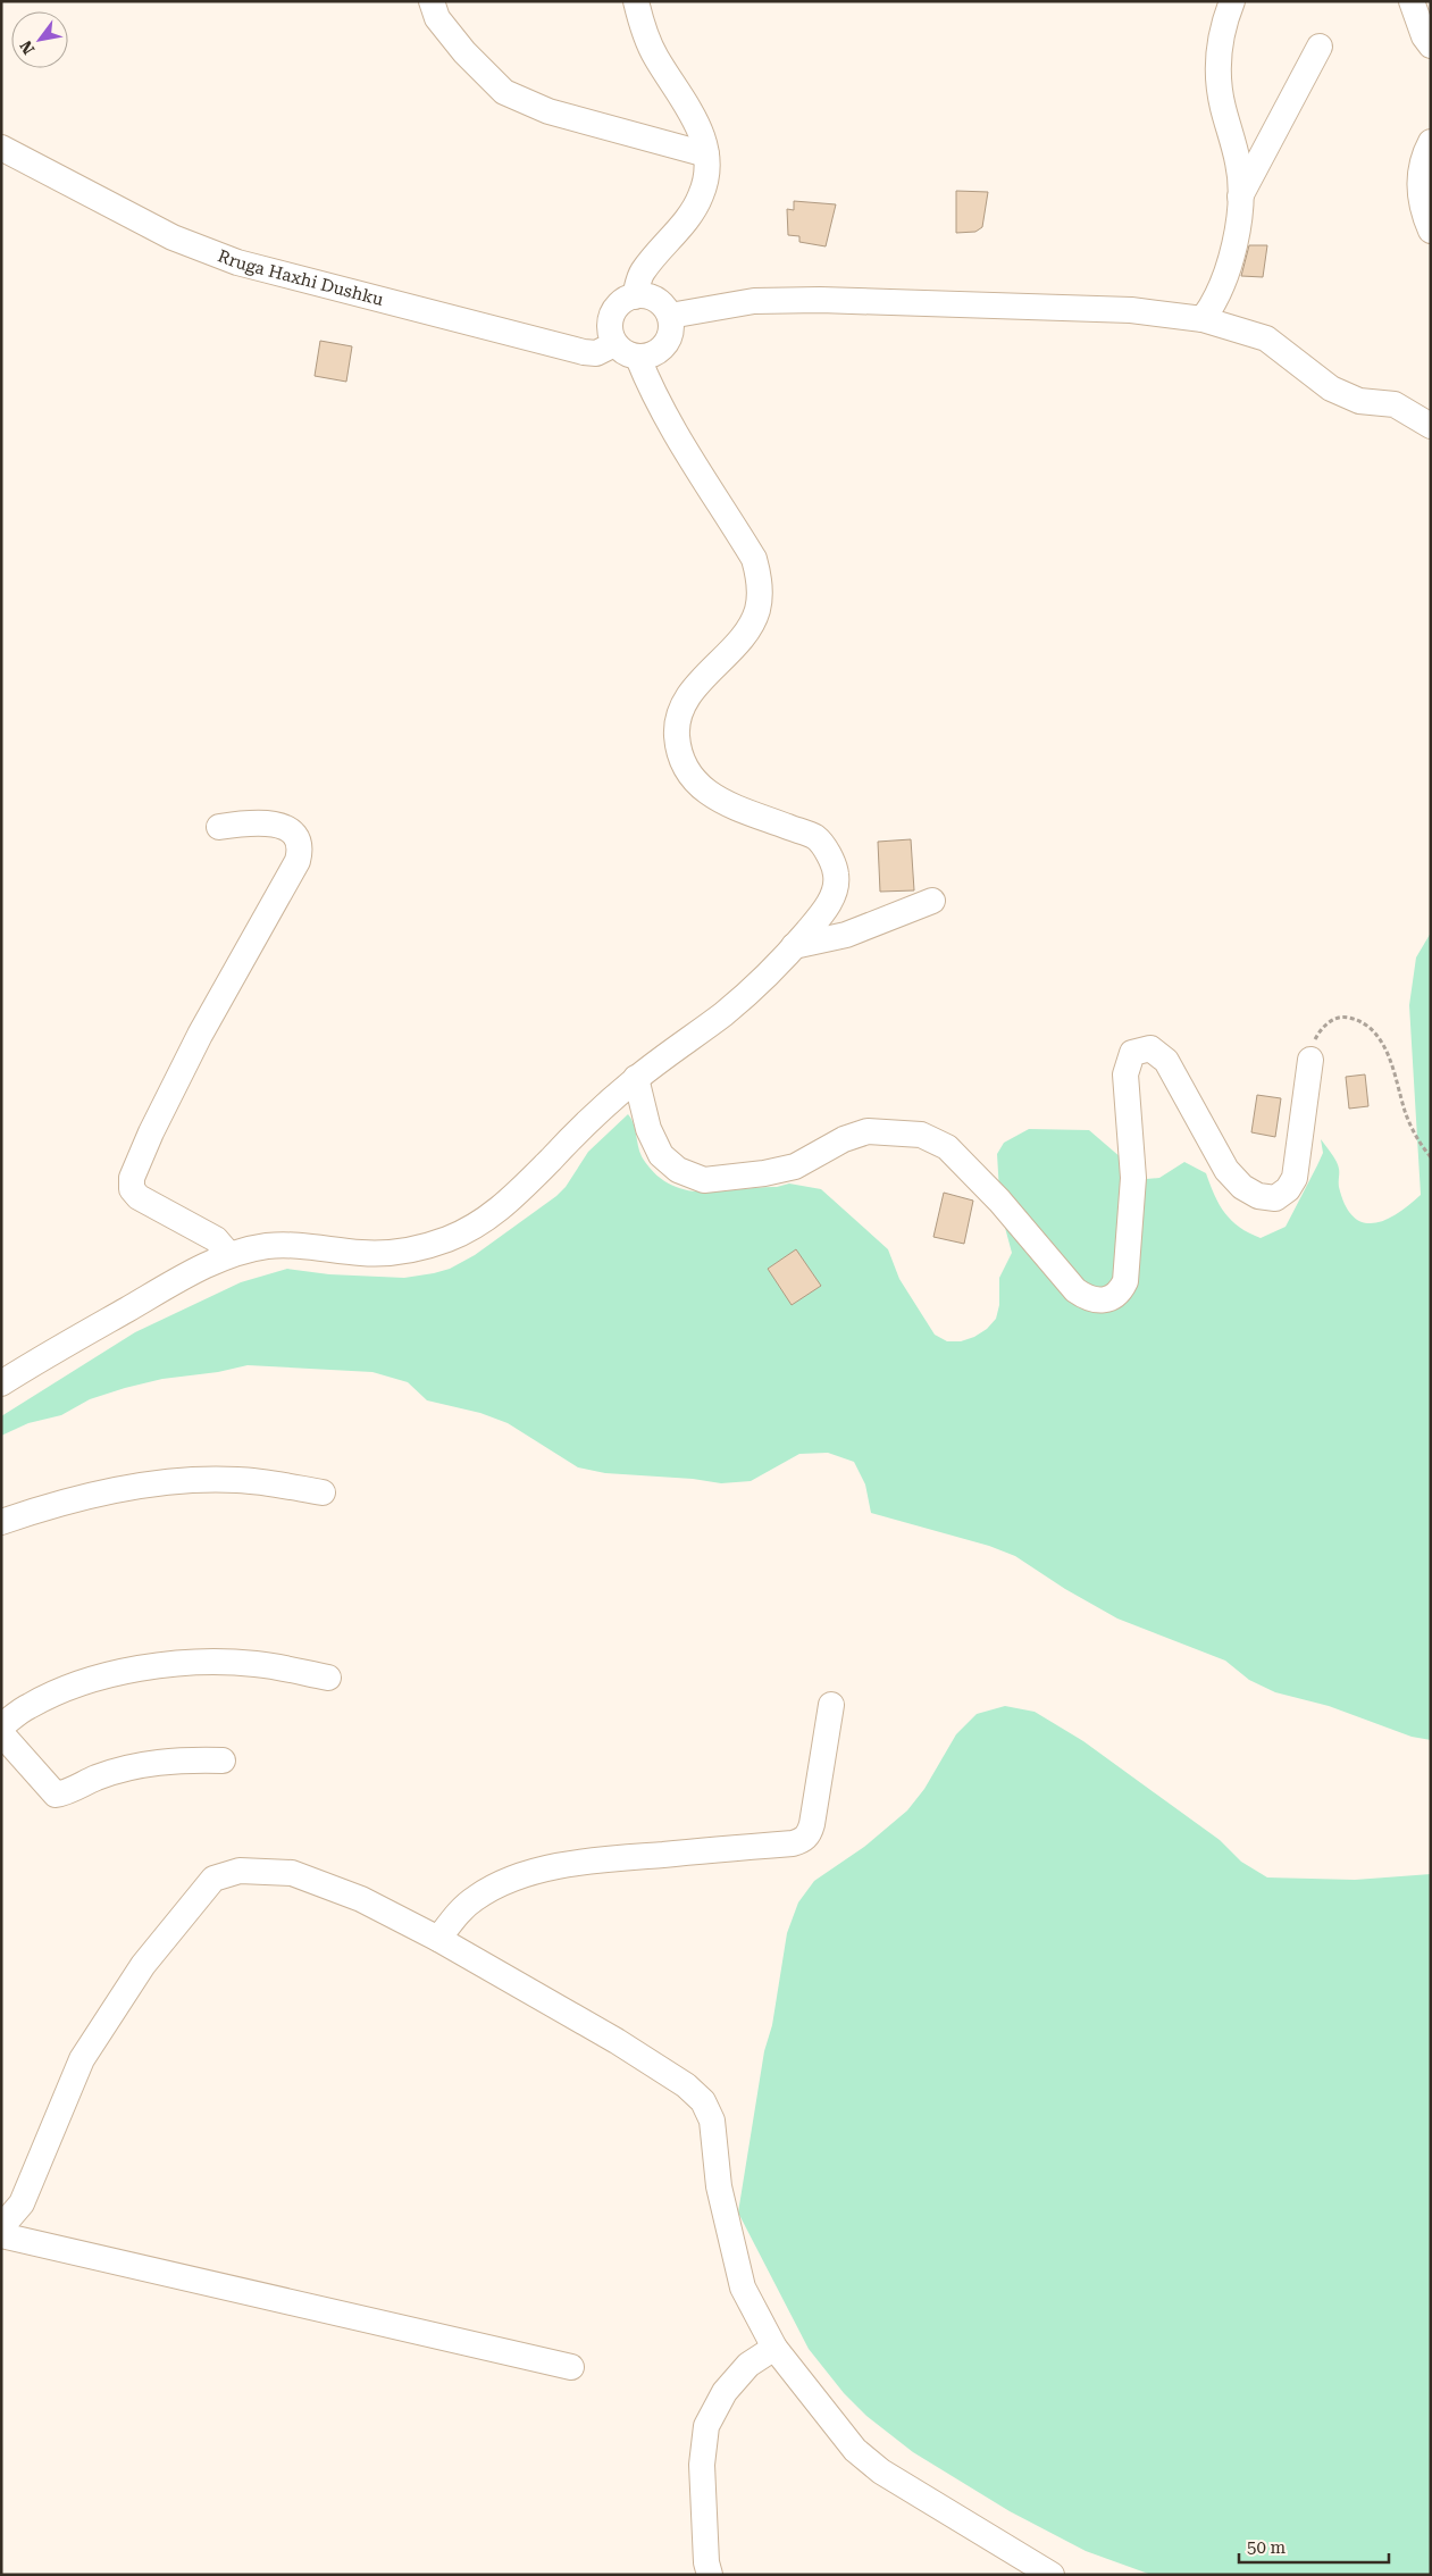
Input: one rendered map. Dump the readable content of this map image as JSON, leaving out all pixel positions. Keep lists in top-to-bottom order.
{
  "streets": {
    "street": ["Rruga Haxhi Dushku"]
  },
  "scale_bar": "50 m",
  "north": "bottom left"
}
